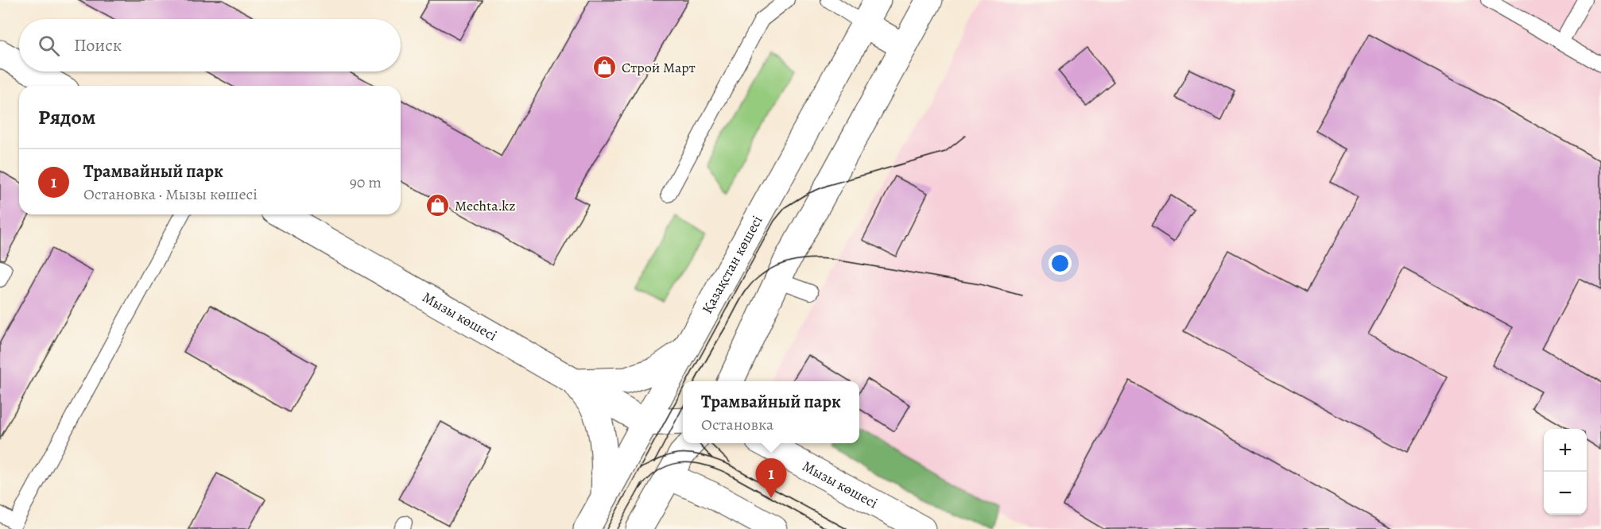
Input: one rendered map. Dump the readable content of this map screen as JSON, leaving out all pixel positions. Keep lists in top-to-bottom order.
{
  "streets": {
    "main road": ["Қазақстан көшесі", "Мызы көшесі"]
  },
  "crossings": [
    ["Қазақстан көшесі", "Мызы көшесі"]
  ],
  "places": {
    "shop": ["Строй Март", "Mechta.kz"]
  },
  "page": {
    "search": "Поиск",
    "heading": "Рядом",
    "list": [
      {
        "mark": "1",
        "name": "Трамвайный парк",
        "note": "Остановка · Мызы көшесі",
        "value": "90 m"
      }
    ],
    "popup": ["Трамвайный парк", "Остановка"],
    "map_buttons": ["+", "−"],
    "pins": "1"
  }
}
